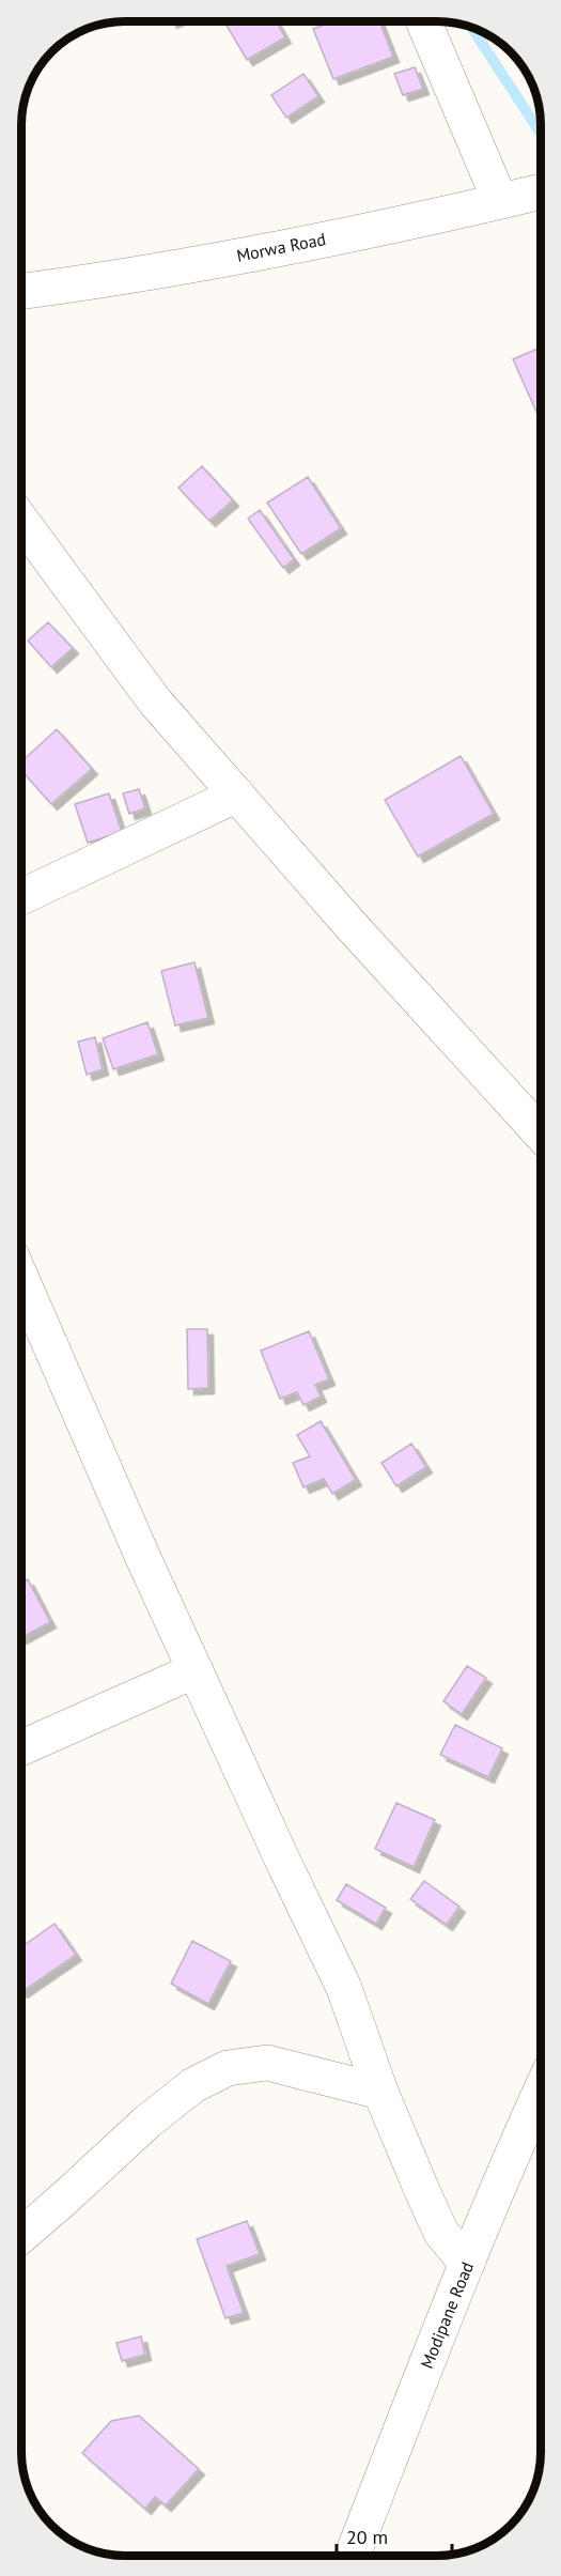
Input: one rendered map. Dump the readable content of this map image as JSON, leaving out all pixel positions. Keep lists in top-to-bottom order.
{
  "streets": {
    "street": ["Morwa Road", "Modipane Road"]
  },
  "scale_bar": "20 m"
}
